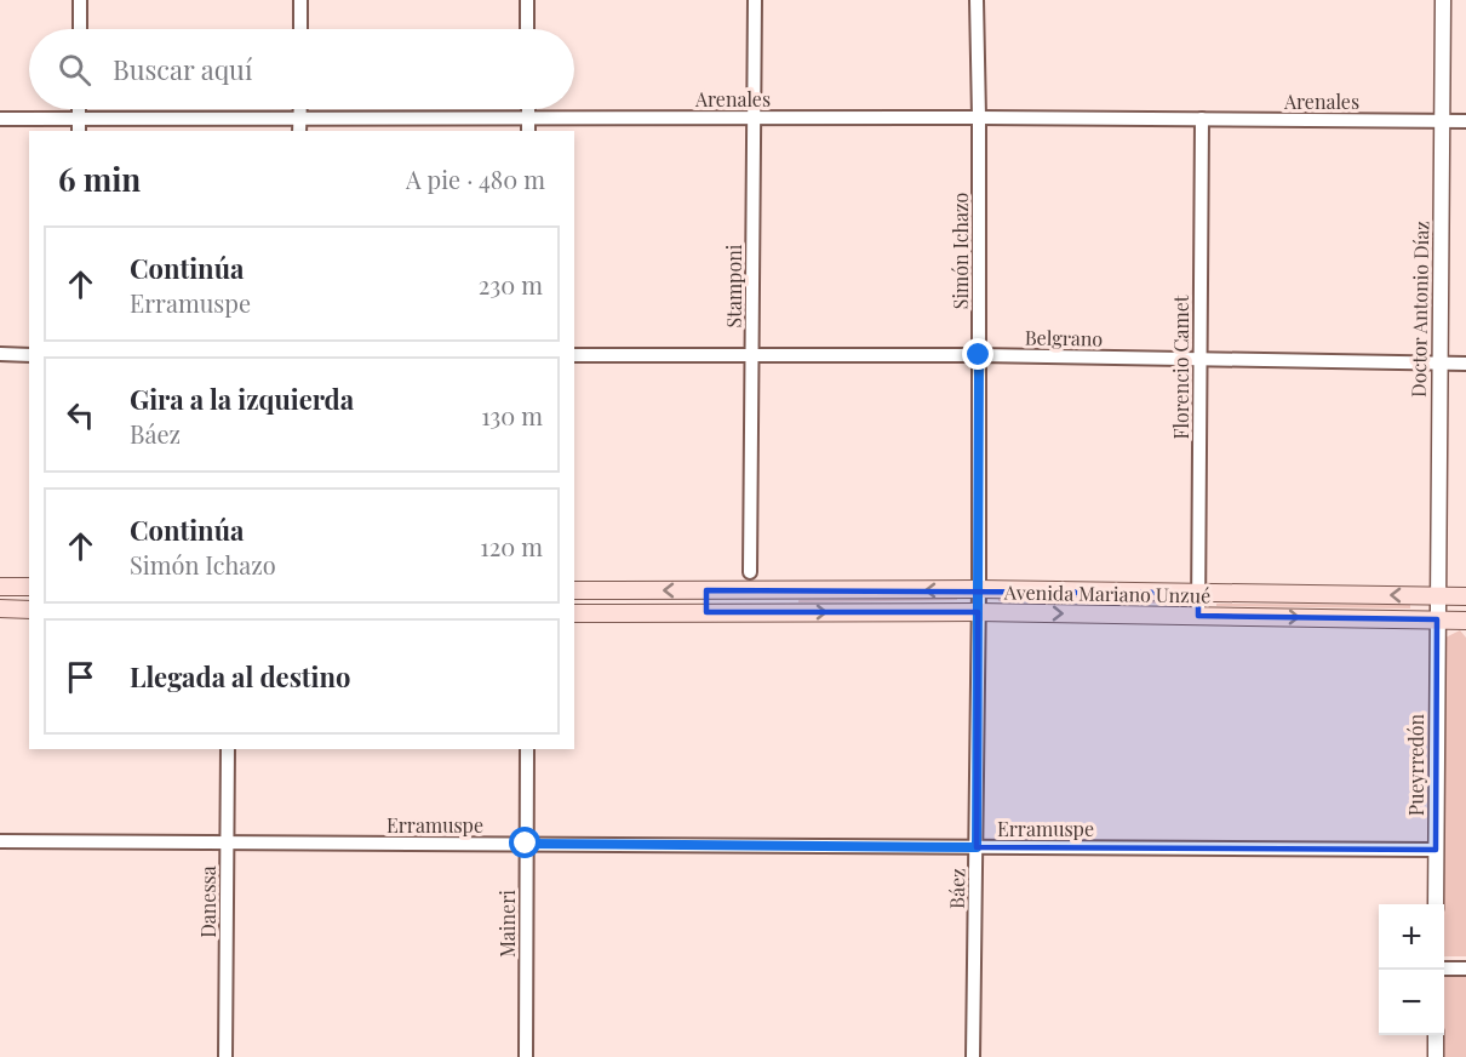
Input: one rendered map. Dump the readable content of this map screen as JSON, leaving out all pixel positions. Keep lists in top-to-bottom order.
{
  "streets": {
    "main road": ["Avenida Mariano Unzué"],
    "street": [
      "Arenales",
      "Simón Ichazo",
      "Stamponi",
      "Doctor Antonio Díaz",
      "Belgrano",
      "Florencio Camet",
      "Pueyrredón",
      "Erramuspe",
      "Báez",
      "Danessa",
      "Maineri"
    ]
  },
  "crossings": [
    ["Arenales", "Simón Ichazo"],
    ["Arenales", "Stamponi"],
    ["Arenales", "Doctor Antonio Díaz"],
    ["Arenales", "Florencio Camet"],
    ["Simón Ichazo", "Belgrano"],
    ["Simón Ichazo", "Avenida Mariano Unzué"],
    ["Simón Ichazo", "Báez"],
    ["Stamponi", "Belgrano"],
    ["Doctor Antonio Díaz", "Belgrano"],
    ["Doctor Antonio Díaz", "Avenida Mariano Unzué"],
    ["Doctor Antonio Díaz", "Pueyrredón"],
    ["Belgrano", "Florencio Camet"],
    ["Florencio Camet", "Avenida Mariano Unzué"],
    ["Avenida Mariano Unzué", "Pueyrredón"],
    ["Avenida Mariano Unzué", "Báez"],
    ["Pueyrredón", "Erramuspe"],
    ["Erramuspe", "Báez"],
    ["Erramuspe", "Danessa"],
    ["Erramuspe", "Maineri"]
  ],
  "page": {
    "search": "Buscar aquí",
    "heading": ["6 min", "A pie · 480 m"],
    "list": [
      ["Continúa", "Erramuspe", "230 m"],
      ["Gira a la izquierda", "Báez", "130 m"],
      ["Continúa", "Simón Ichazo", "120 m"],
      "Llegada al destino"
    ],
    "map_buttons": ["+", "−"]
  }
}
